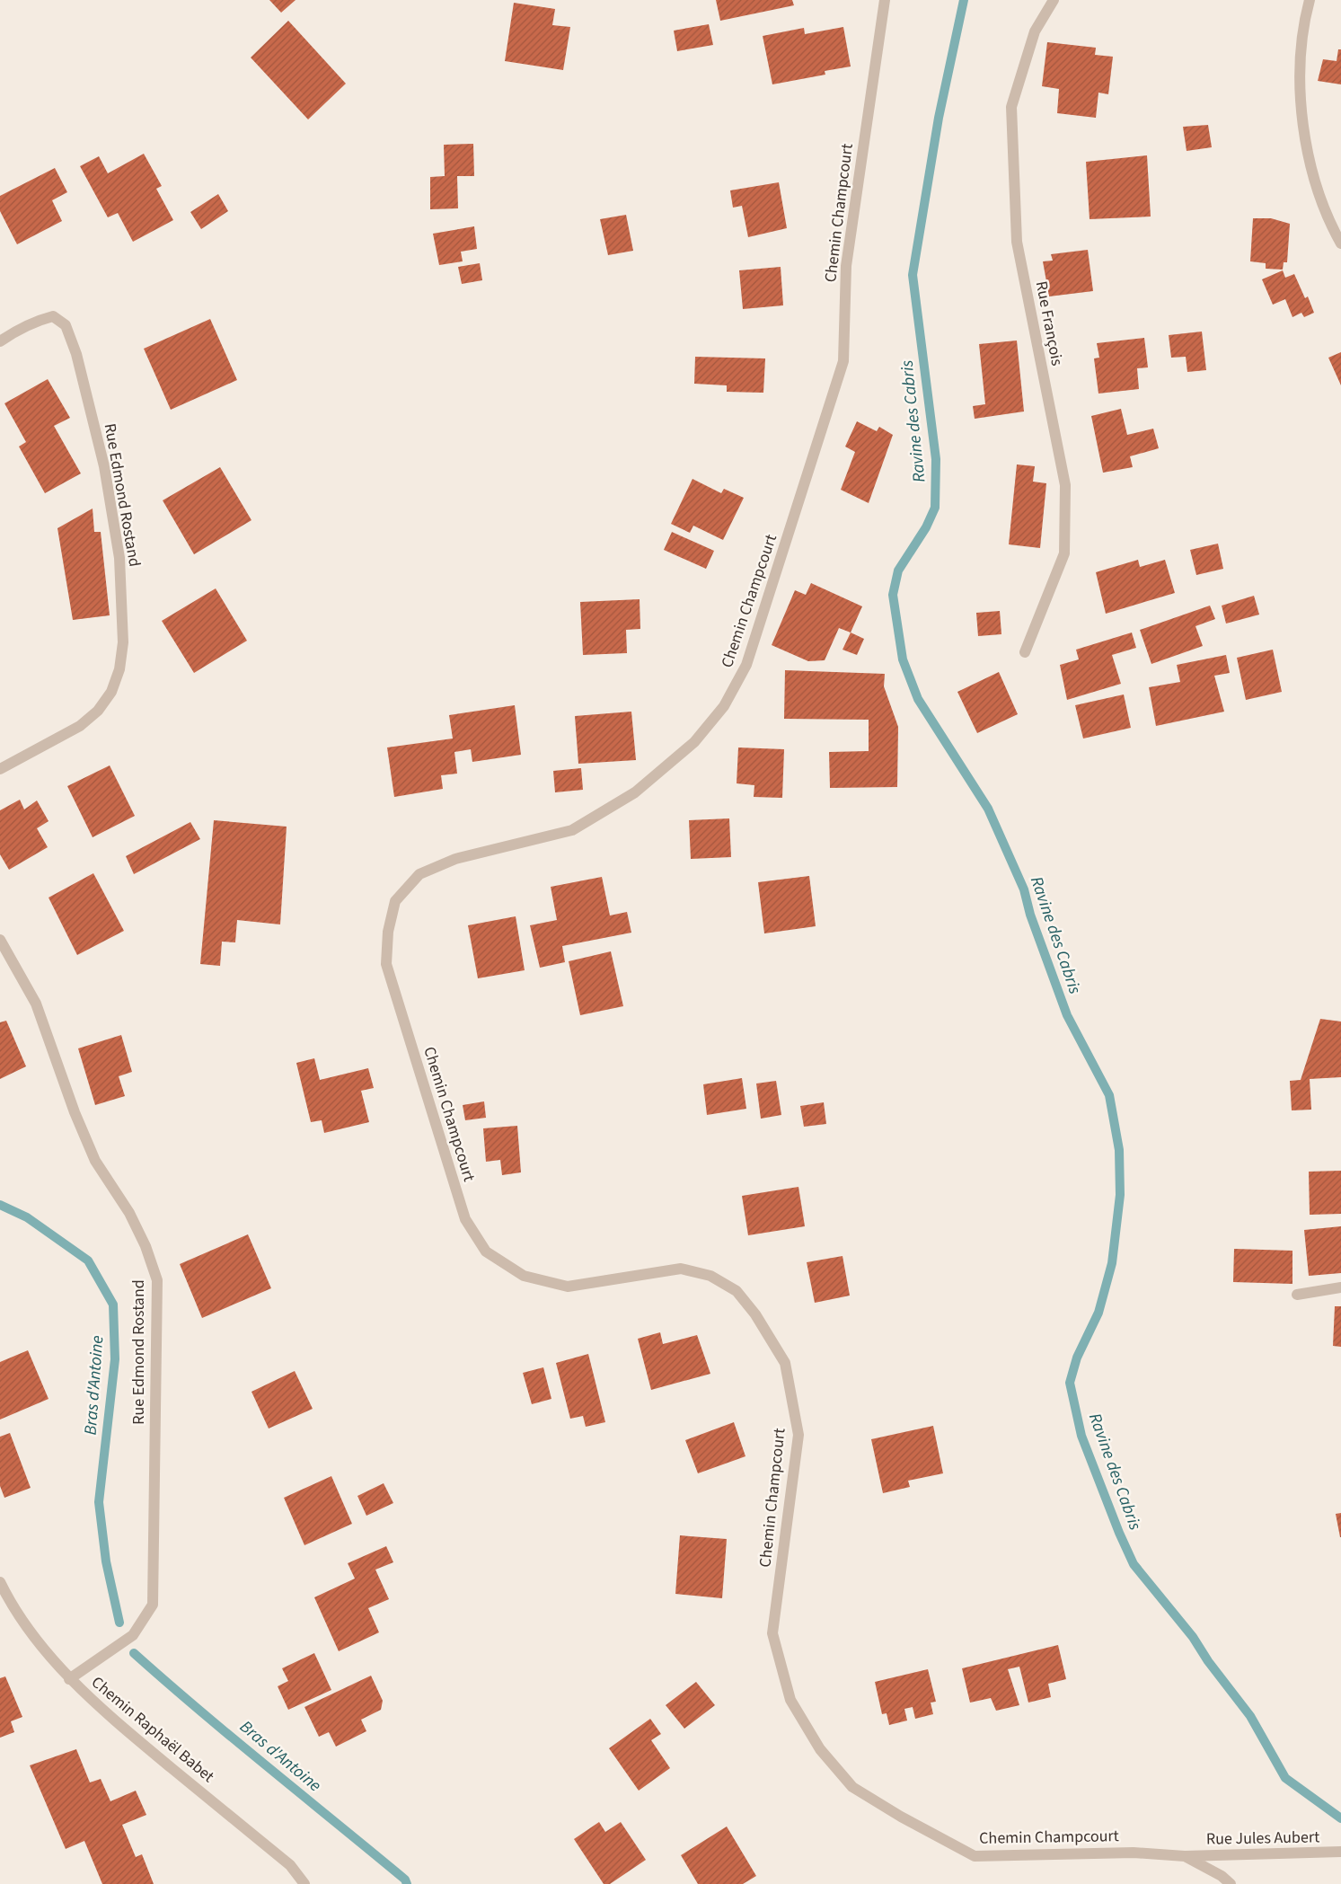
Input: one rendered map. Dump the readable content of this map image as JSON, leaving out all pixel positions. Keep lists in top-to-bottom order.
{
  "streets": {
    "street": [
      "Chemin Champcourt",
      "Rue François",
      "Rue Edmond Rostand",
      "Chemin Raphaël Babet",
      "Rue Jules Aubert"
    ]
  },
  "crossings": [
    ["Chemin Champcourt", "Rue Jules Aubert"],
    ["Rue Edmond Rostand", "Chemin Raphaël Babet"]
  ],
  "water": ["Ravine des Cabris", "Bras d'Antoine"]
}
